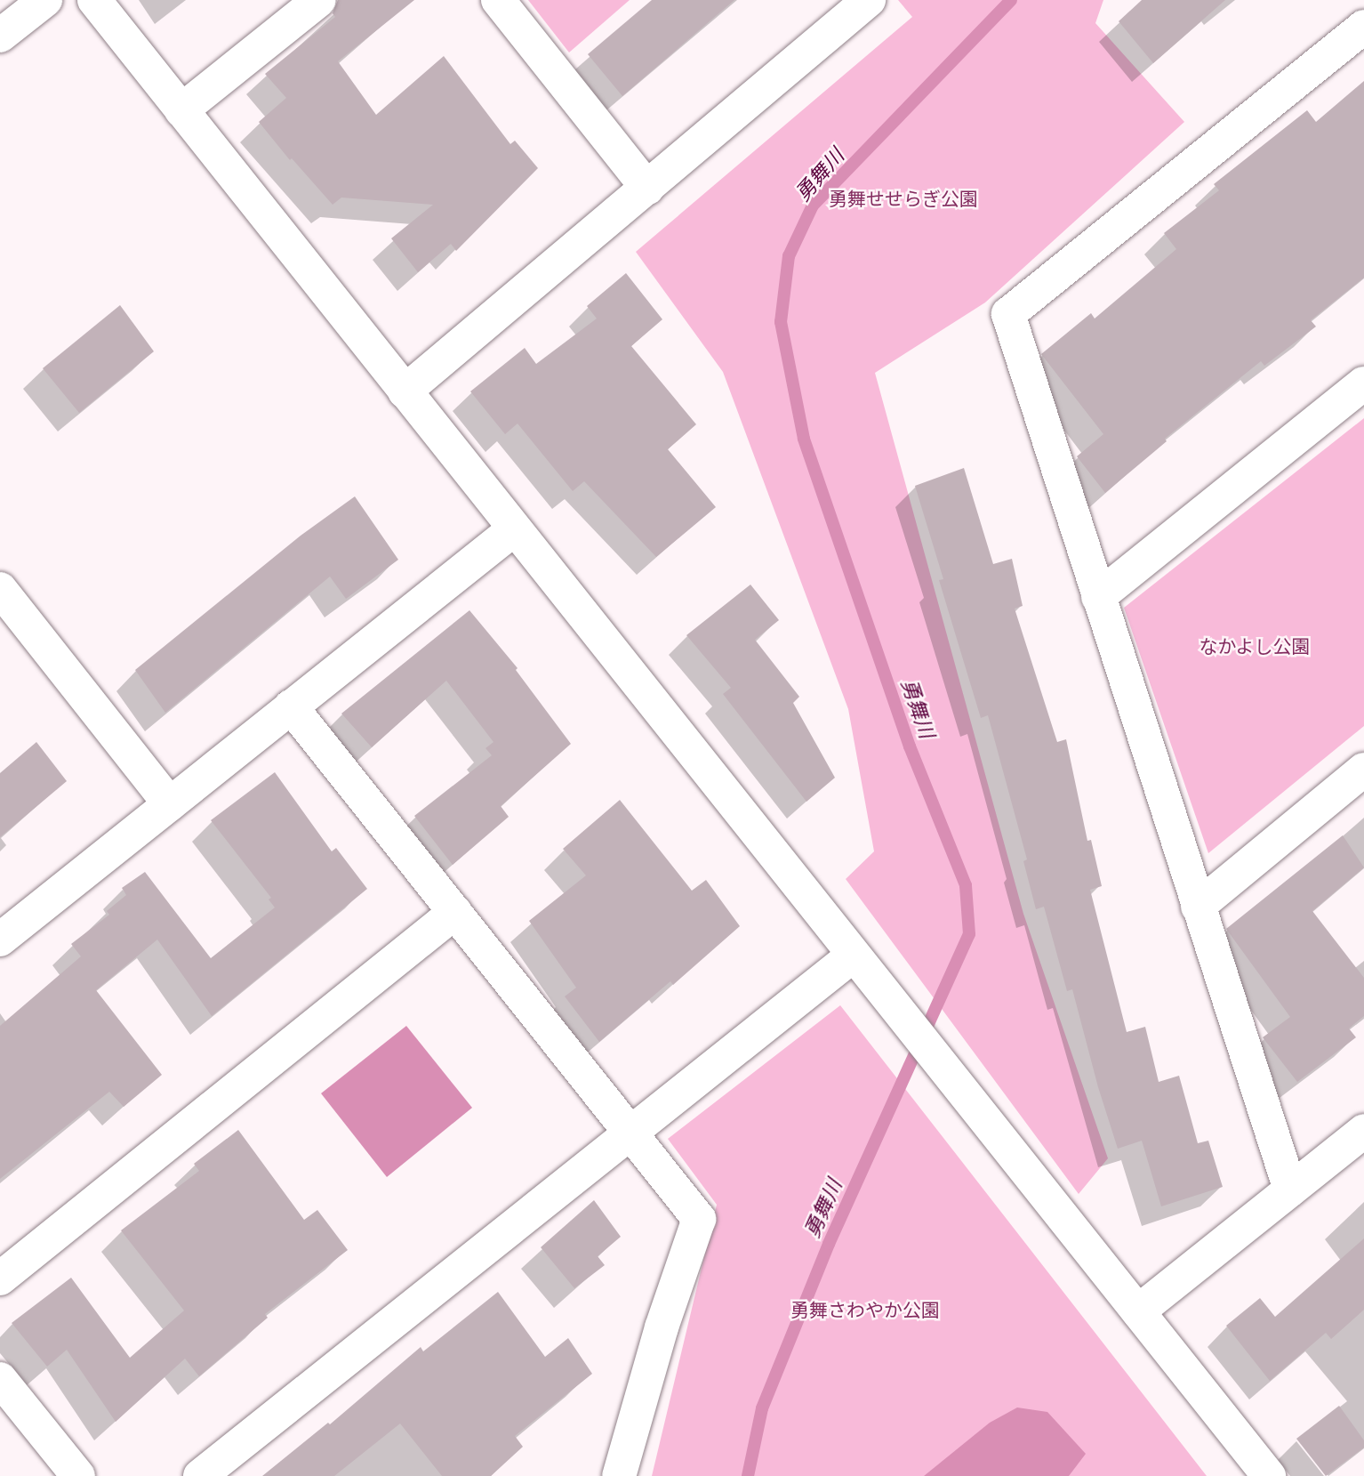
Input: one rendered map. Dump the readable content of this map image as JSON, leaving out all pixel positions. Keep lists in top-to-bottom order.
{
  "water": ["勇舞川"],
  "parks": ["勇舞せせらぎ公園", "なかよし公園", "勇舞さわやか公園"]
}
